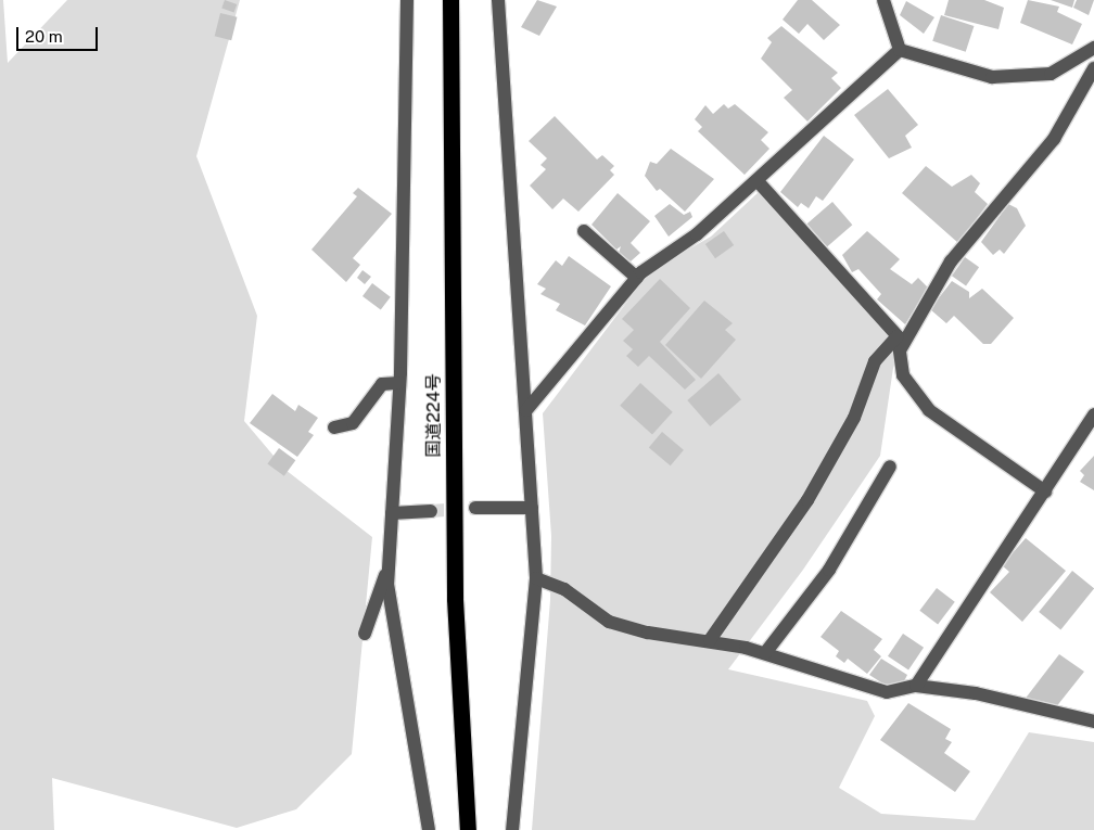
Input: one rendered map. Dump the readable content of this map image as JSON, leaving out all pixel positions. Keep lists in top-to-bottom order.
{
  "streets": {
    "highway": ["国道224号"]
  },
  "scale_bar": "20 m"
}
